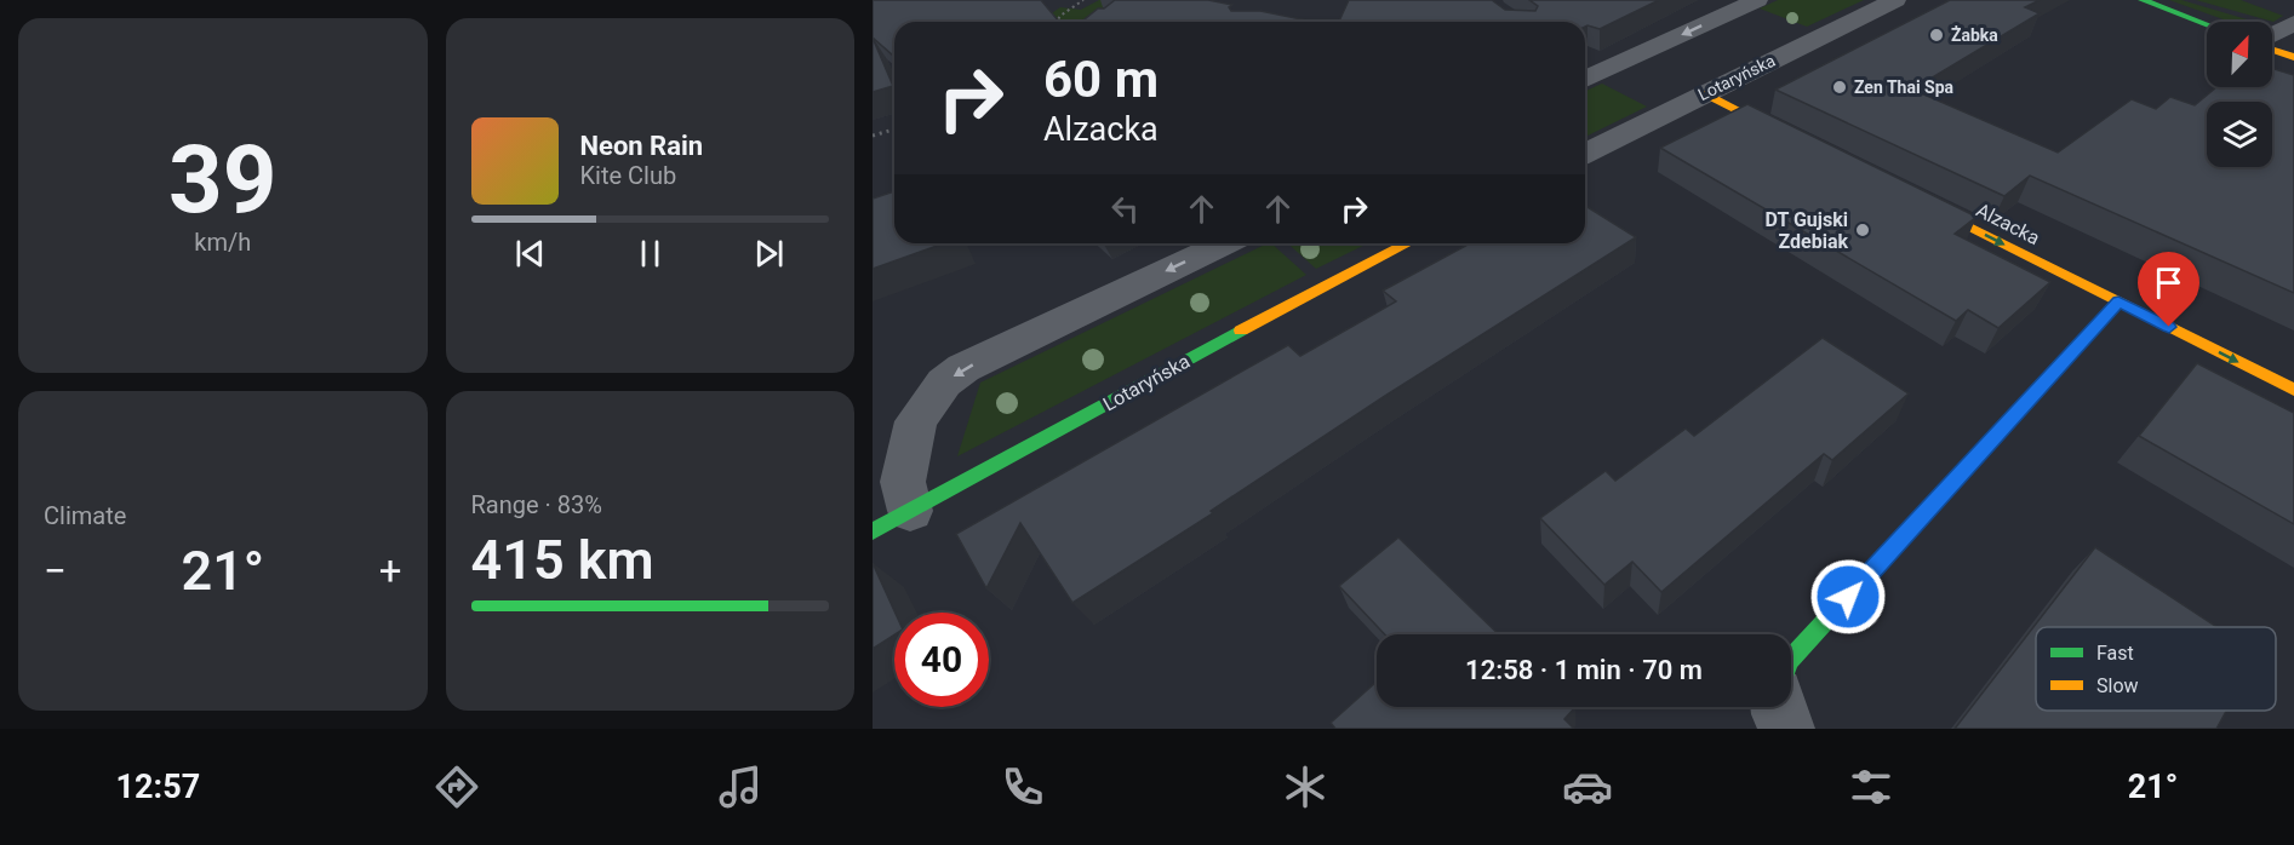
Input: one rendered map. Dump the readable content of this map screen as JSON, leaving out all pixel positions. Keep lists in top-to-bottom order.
{
  "streets": {
    "street": ["Lotaryńska", "Alzacka"]
  },
  "one_way": ["Alzacka"],
  "places": ["Żabka", "Zen Thai Spa", "DT Gujski Zdebiak"],
  "legend": ["Fast", "Slow"],
  "north": "top right",
  "page": {
    "tile": [
      ["39", "km/h"],
      "Climate",
      ["Range · 83%", "415 km"]
    ],
    "turn": ["60 m", "Alzacka"],
    "song": ["Neon Rain", "Kite Club"],
    "heat": ["−", "21°", "+"],
    "limit": "40",
    "trip": "12:58 · 1 min · 70 m",
    "tabs": ["12:57", "21°"]
  }
}
